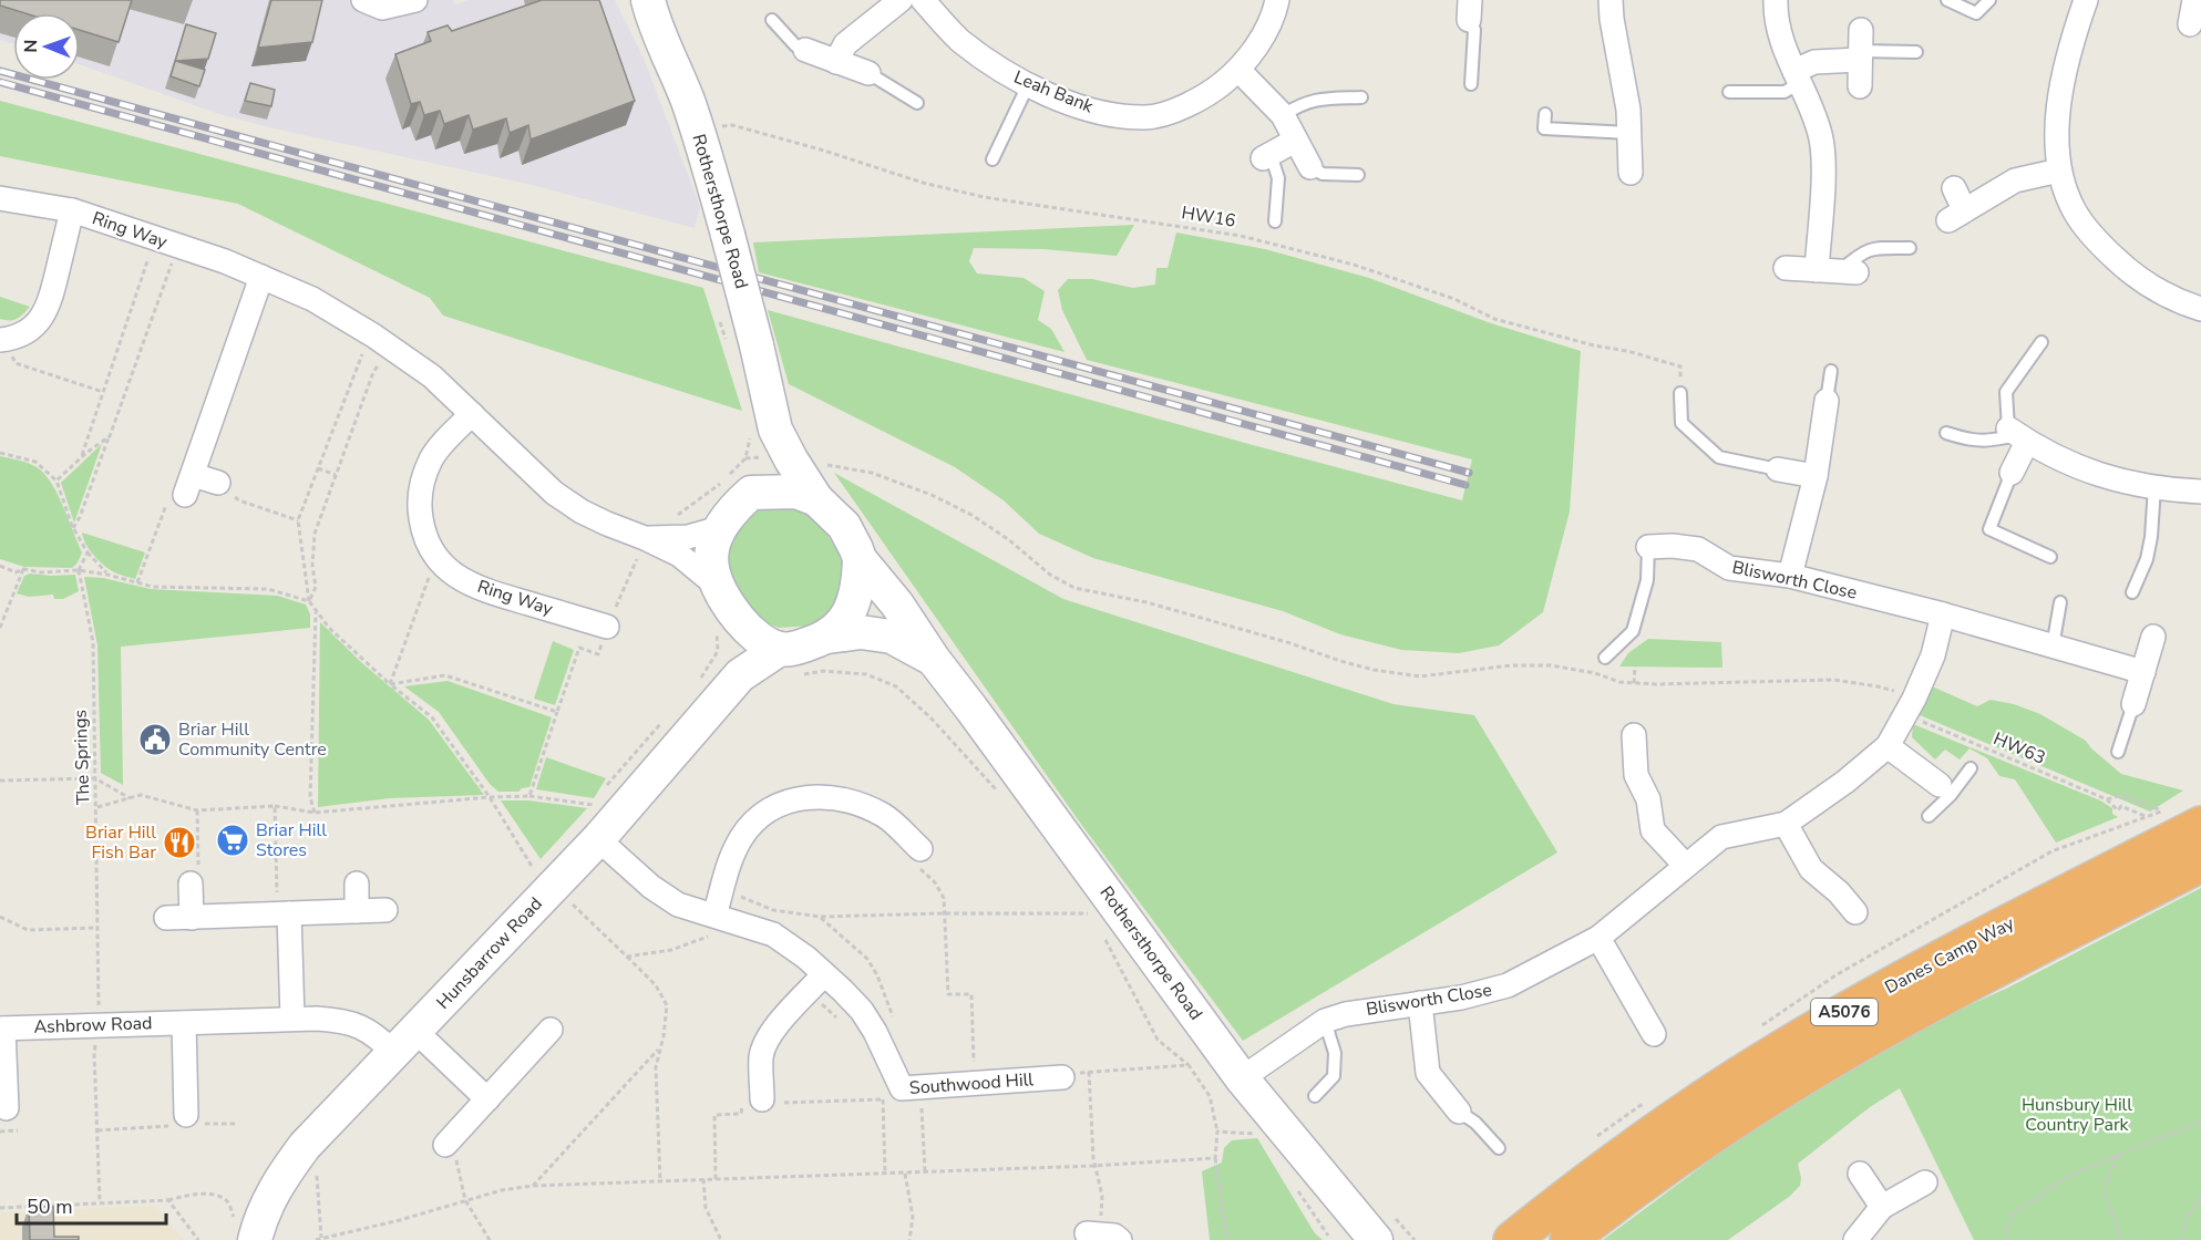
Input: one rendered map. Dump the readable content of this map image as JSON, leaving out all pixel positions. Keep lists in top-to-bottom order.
{
  "streets": {
    "highway": ["Danes Camp Way", "A5076"],
    "street": [
      "Leah Bank",
      "Rothersthorpe Road",
      "Ring Way",
      "Blisworth Close",
      "Hunsbarrow Road",
      "Ashbrow Road",
      "Southwood Hill"
    ],
    "path": ["HW16", "HW63", "The Springs"]
  },
  "crossings": [
    ["Rothersthorpe Road", "HW16"],
    ["Rothersthorpe Road", "Ring Way"],
    ["Rothersthorpe Road", "Blisworth Close"],
    ["Rothersthorpe Road", "HW63"],
    ["Rothersthorpe Road", "Hunsbarrow Road"],
    ["Ring Way", "Hunsbarrow Road"],
    ["Blisworth Close", "HW63"],
    ["The Springs", "Ashbrow Road"],
    ["Hunsbarrow Road", "Ashbrow Road"],
    ["Hunsbarrow Road", "Southwood Hill"]
  ],
  "parks": ["Hunsbury Hill Country Park"],
  "places": {
    "public building": ["Briar Hill Community Centre"],
    "supermarket": ["Briar Hill Stores"],
    "restaurant": ["Briar Hill Fish Bar"]
  },
  "scale_bar": "50 m",
  "north": "left"
}
